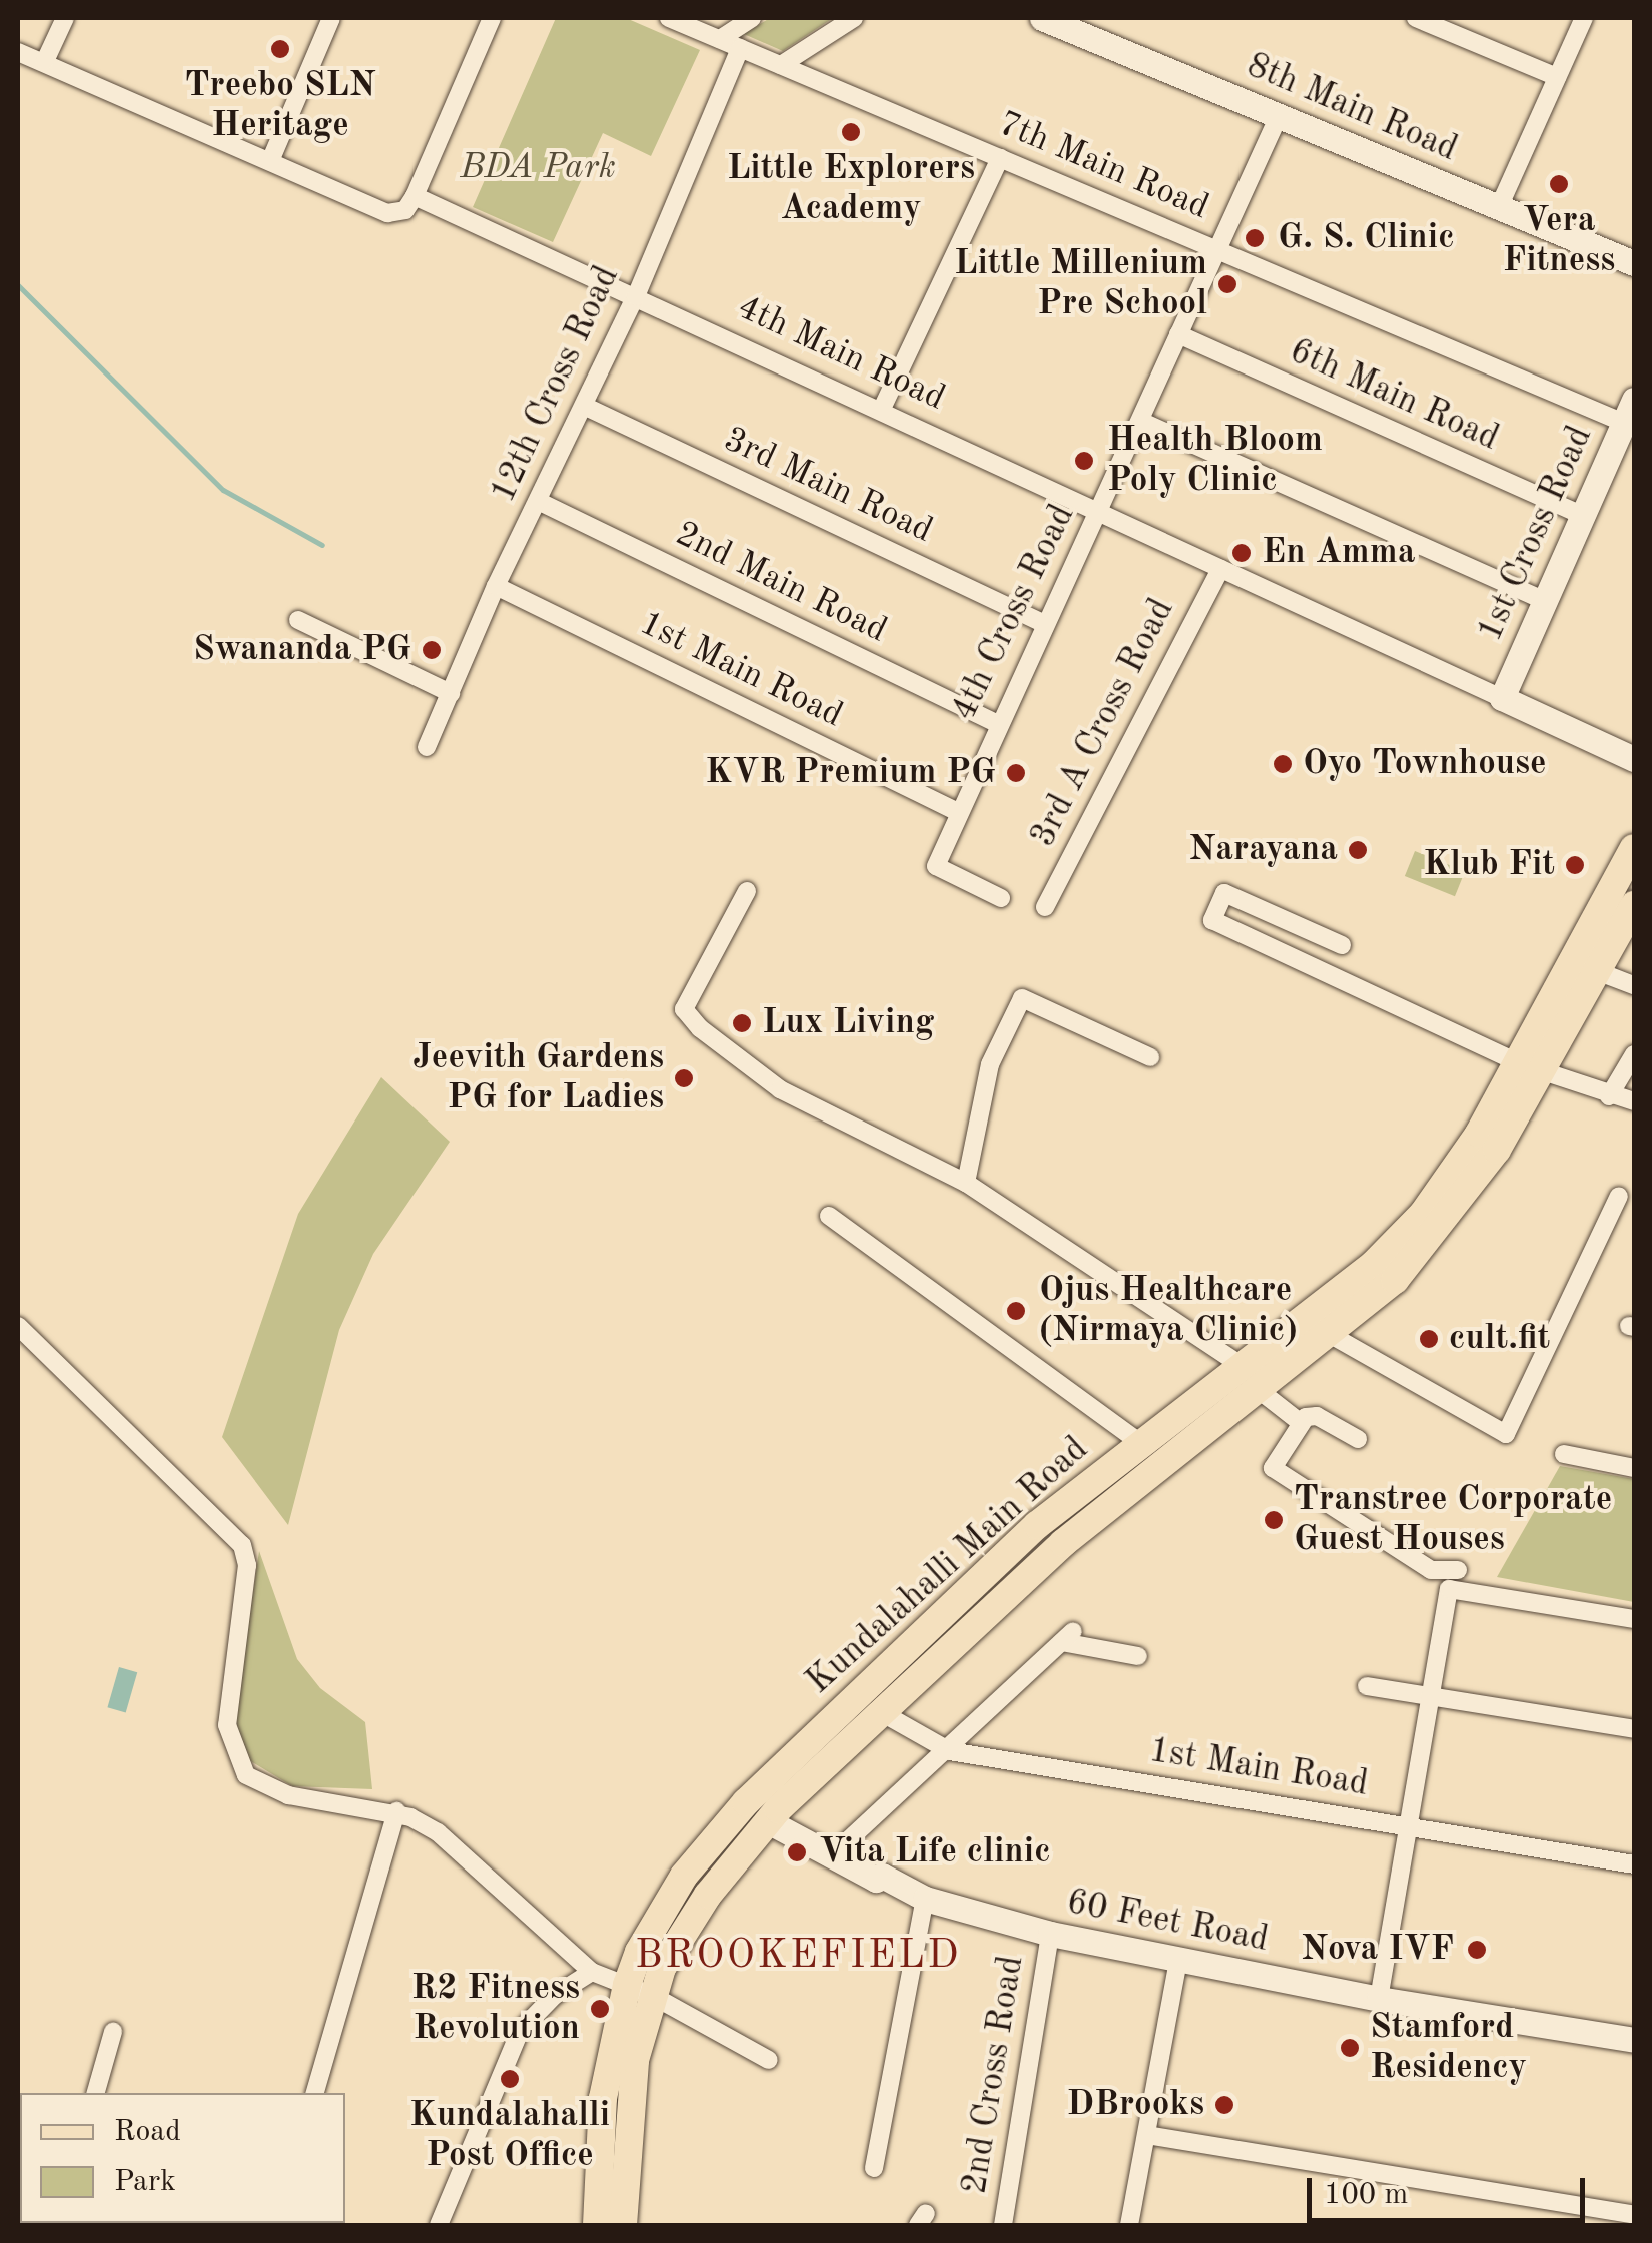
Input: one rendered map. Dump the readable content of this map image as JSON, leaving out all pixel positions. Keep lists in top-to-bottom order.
{
  "streets": {
    "main road": ["Kundalahalli Main Road"],
    "street": [
      "8th Main Road",
      "7th Main Road",
      "4th Main Road",
      "12th Cross Road",
      "6th Main Road",
      "3rd Main Road",
      "1st Cross Road",
      "2nd Main Road",
      "4th Cross Road",
      "1st Main Road",
      "3rd A Cross Road",
      "60 Feet Road",
      "2nd Cross Road"
    ]
  },
  "crossings": [
    ["8th Main Road", "4th Cross Road"],
    ["7th Main Road", "12th Cross Road"],
    ["7th Main Road", "1st Cross Road"],
    ["7th Main Road", "4th Cross Road"],
    ["4th Main Road", "12th Cross Road"],
    ["4th Main Road", "1st Cross Road"],
    ["4th Main Road", "4th Cross Road"],
    ["4th Main Road", "3rd A Cross Road"],
    ["12th Cross Road", "3rd Main Road"],
    ["12th Cross Road", "2nd Main Road"],
    ["12th Cross Road", "1st Main Road"],
    ["6th Main Road", "1st Cross Road"],
    ["6th Main Road", "4th Cross Road"],
    ["3rd Main Road", "4th Cross Road"],
    ["2nd Main Road", "4th Cross Road"],
    ["4th Cross Road", "1st Main Road"],
    ["1st Main Road", "Kundalahalli Main Road"],
    ["Kundalahalli Main Road", "60 Feet Road"],
    ["60 Feet Road", "2nd Cross Road"]
  ],
  "districts": ["BROOKEFIELD"],
  "parks": ["BDA Park"],
  "places": [
    "Treebo SLN Heritage",
    "Little Explorers Academy",
    "Vera Fitness",
    "G. S. Clinic",
    "Little Millenium Pre School",
    "Health Bloom Poly Clinic",
    "En Amma",
    "Swananda PG",
    "Oyo Townhouse",
    "KVR Premium PG",
    "Narayana",
    "Klub Fit",
    "Lux Living",
    "Jeevith Gardens PG for Ladies",
    "Ojus Healthcare (Nirmaya Clinic)",
    "cult.fit",
    "Transtree Corporate Guest Houses",
    "Vita Life clinic",
    "Nova IVF",
    "R2 Fitness Revolution",
    "Stamford Residency",
    "Kundalahalli Post Office",
    "DBrooks"
  ],
  "legend": ["Road", "Park"],
  "scale_bar": "100 m"
}
